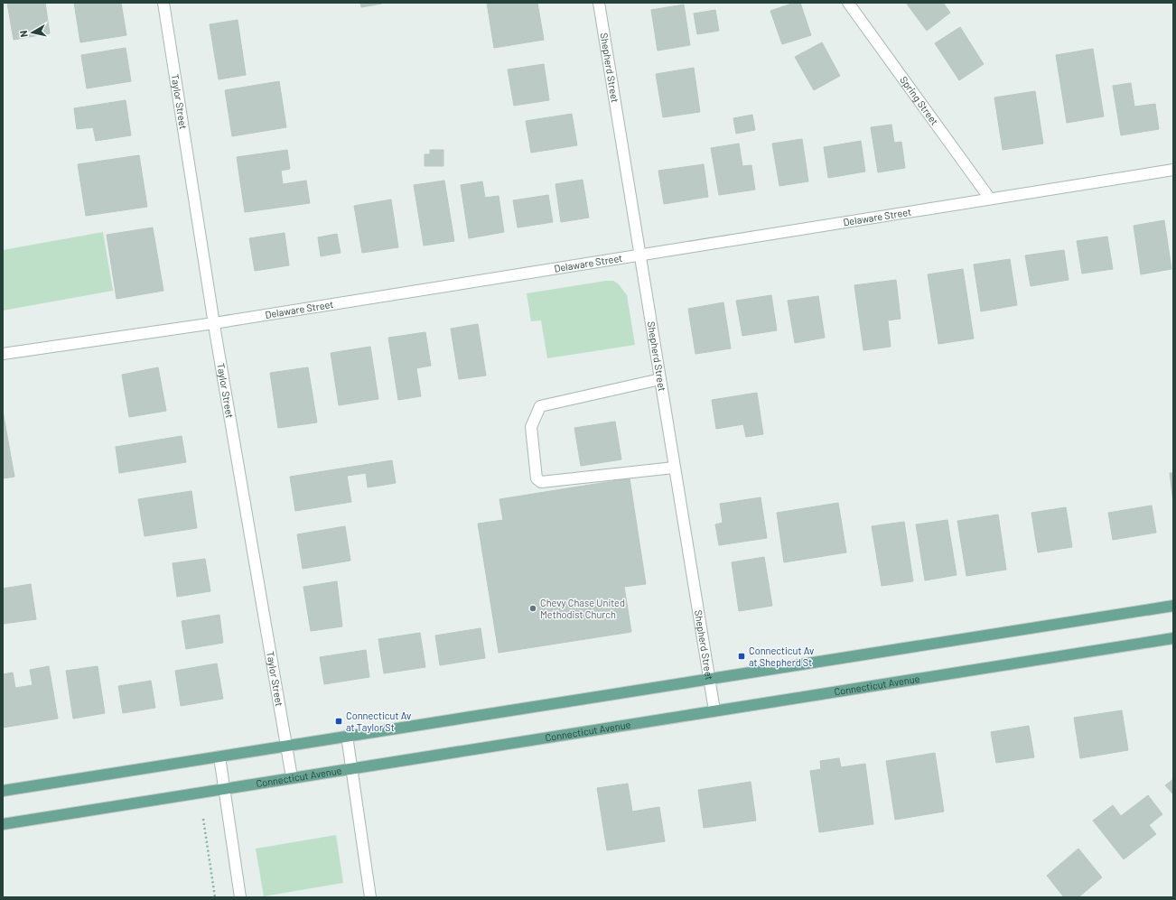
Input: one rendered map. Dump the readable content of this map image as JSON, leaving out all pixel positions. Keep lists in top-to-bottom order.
{
  "streets": {
    "main road": ["Connecticut Avenue"],
    "street": [
      "Shepherd Street",
      "Spring Street",
      "Taylor Street",
      "Delaware Street"
    ]
  },
  "crossings": [
    ["Shepherd Street", "Delaware Street"],
    ["Shepherd Street", "Connecticut Avenue"],
    ["Spring Street", "Delaware Street"],
    ["Taylor Street", "Delaware Street"],
    ["Taylor Street", "Connecticut Avenue"]
  ],
  "places": {
    "other": ["Chevy Chase United Methodist Church"],
    "transit": ["Connecticut Av at Shepherd St", "Connecticut Av at Taylor St"]
  },
  "north": "left"
}
